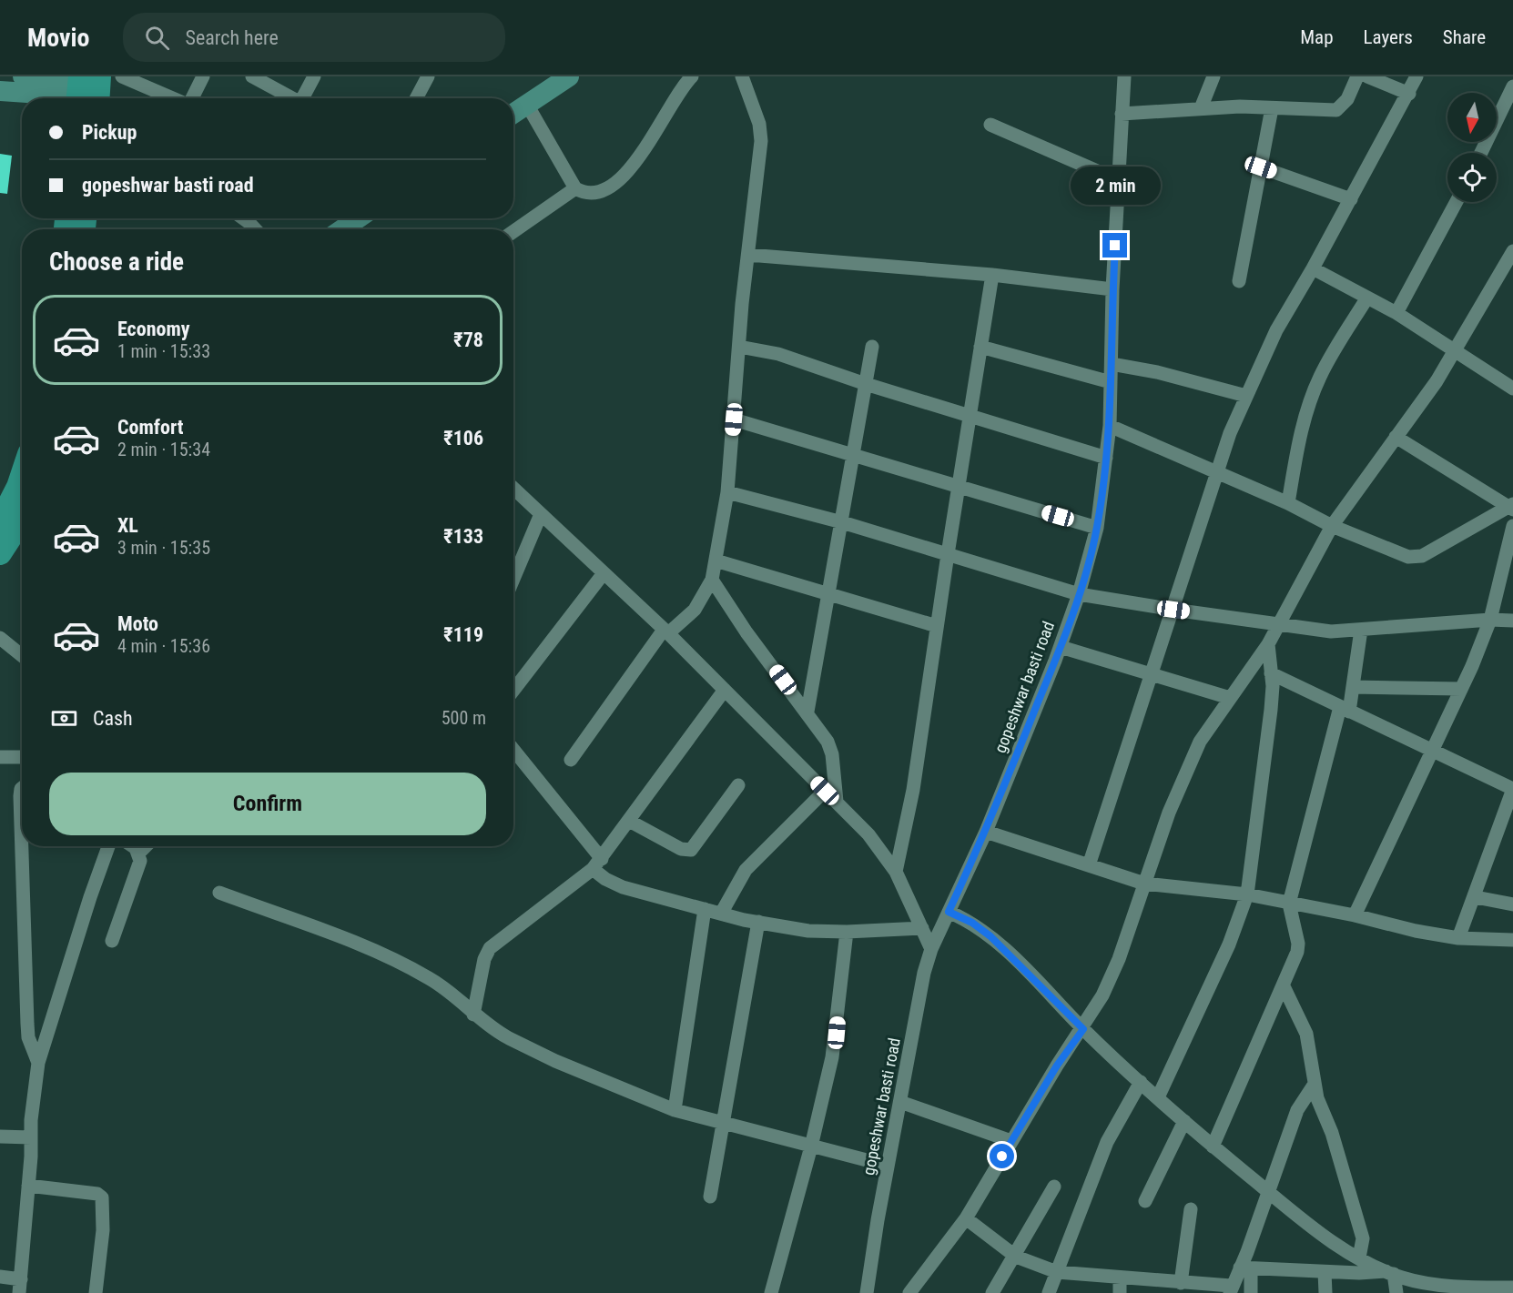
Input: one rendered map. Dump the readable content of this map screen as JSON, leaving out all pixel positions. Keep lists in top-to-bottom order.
{
  "streets": {
    "street": ["gopeshwar basti road"]
  },
  "north": "bottom",
  "page": {
    "header": "Movio",
    "search": "Search here",
    "nav": ["Map", "Layers", "Share"],
    "banner": ["Pickup", "gopeshwar basti road"],
    "bubble": "2 min",
    "heading": "Choose a ride",
    "list": [
      {
        "name": "Economy",
        "note": "1 min · 15:33",
        "value": "₹78"
      },
      {
        "name": "Comfort",
        "note": "2 min · 15:34",
        "value": "₹106"
      },
      {
        "name": "XL",
        "note": "3 min · 15:35",
        "value": "₹133"
      },
      {
        "name": "Moto",
        "note": "4 min · 15:36",
        "value": "₹119"
      }
    ],
    "pay": ["Cash", "500 m"],
    "buttons": "Confirm"
  }
}
